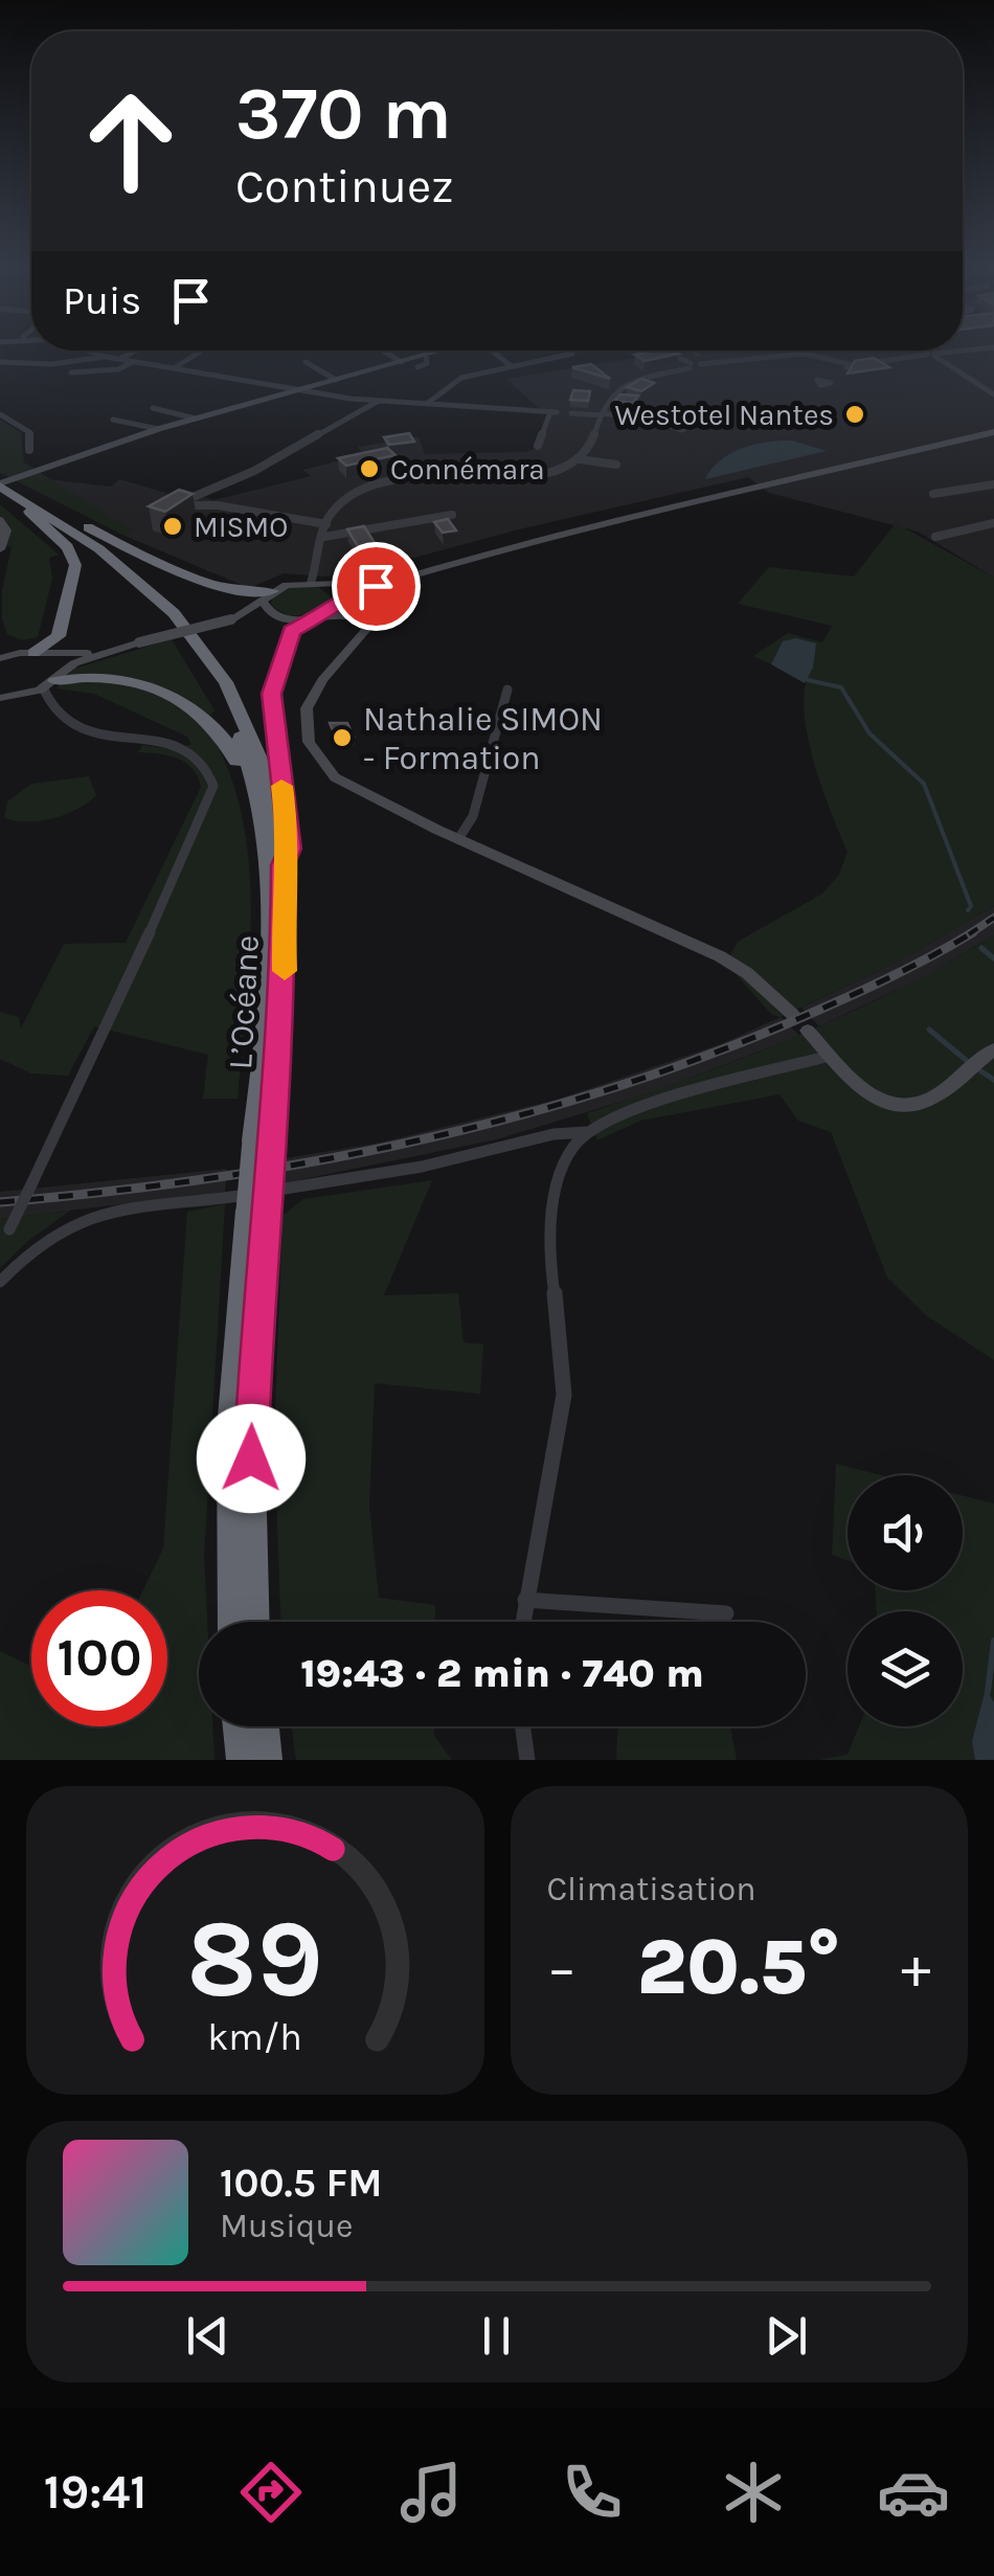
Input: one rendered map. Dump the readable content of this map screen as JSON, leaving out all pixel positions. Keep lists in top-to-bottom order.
{
  "streets": {
    "highway": ["L’Océane"]
  },
  "places": [
    "Westotel Nantes",
    "Connémara",
    "MISMO",
    "Nathalie SIMON - Formation"
  ],
  "page": {
    "turn": ["370 m", "Continuez"],
    "then": "Puis",
    "limit": "100",
    "trip": "19:43 · 2 min · 740 m",
    "tile": "Climatisation",
    "heat": ["−", "20.5°", "+"],
    "song": ["100.5 FM", "Musique"],
    "tabs": "19:41",
    "gauge": ["89", "km/h"]
  }
}
